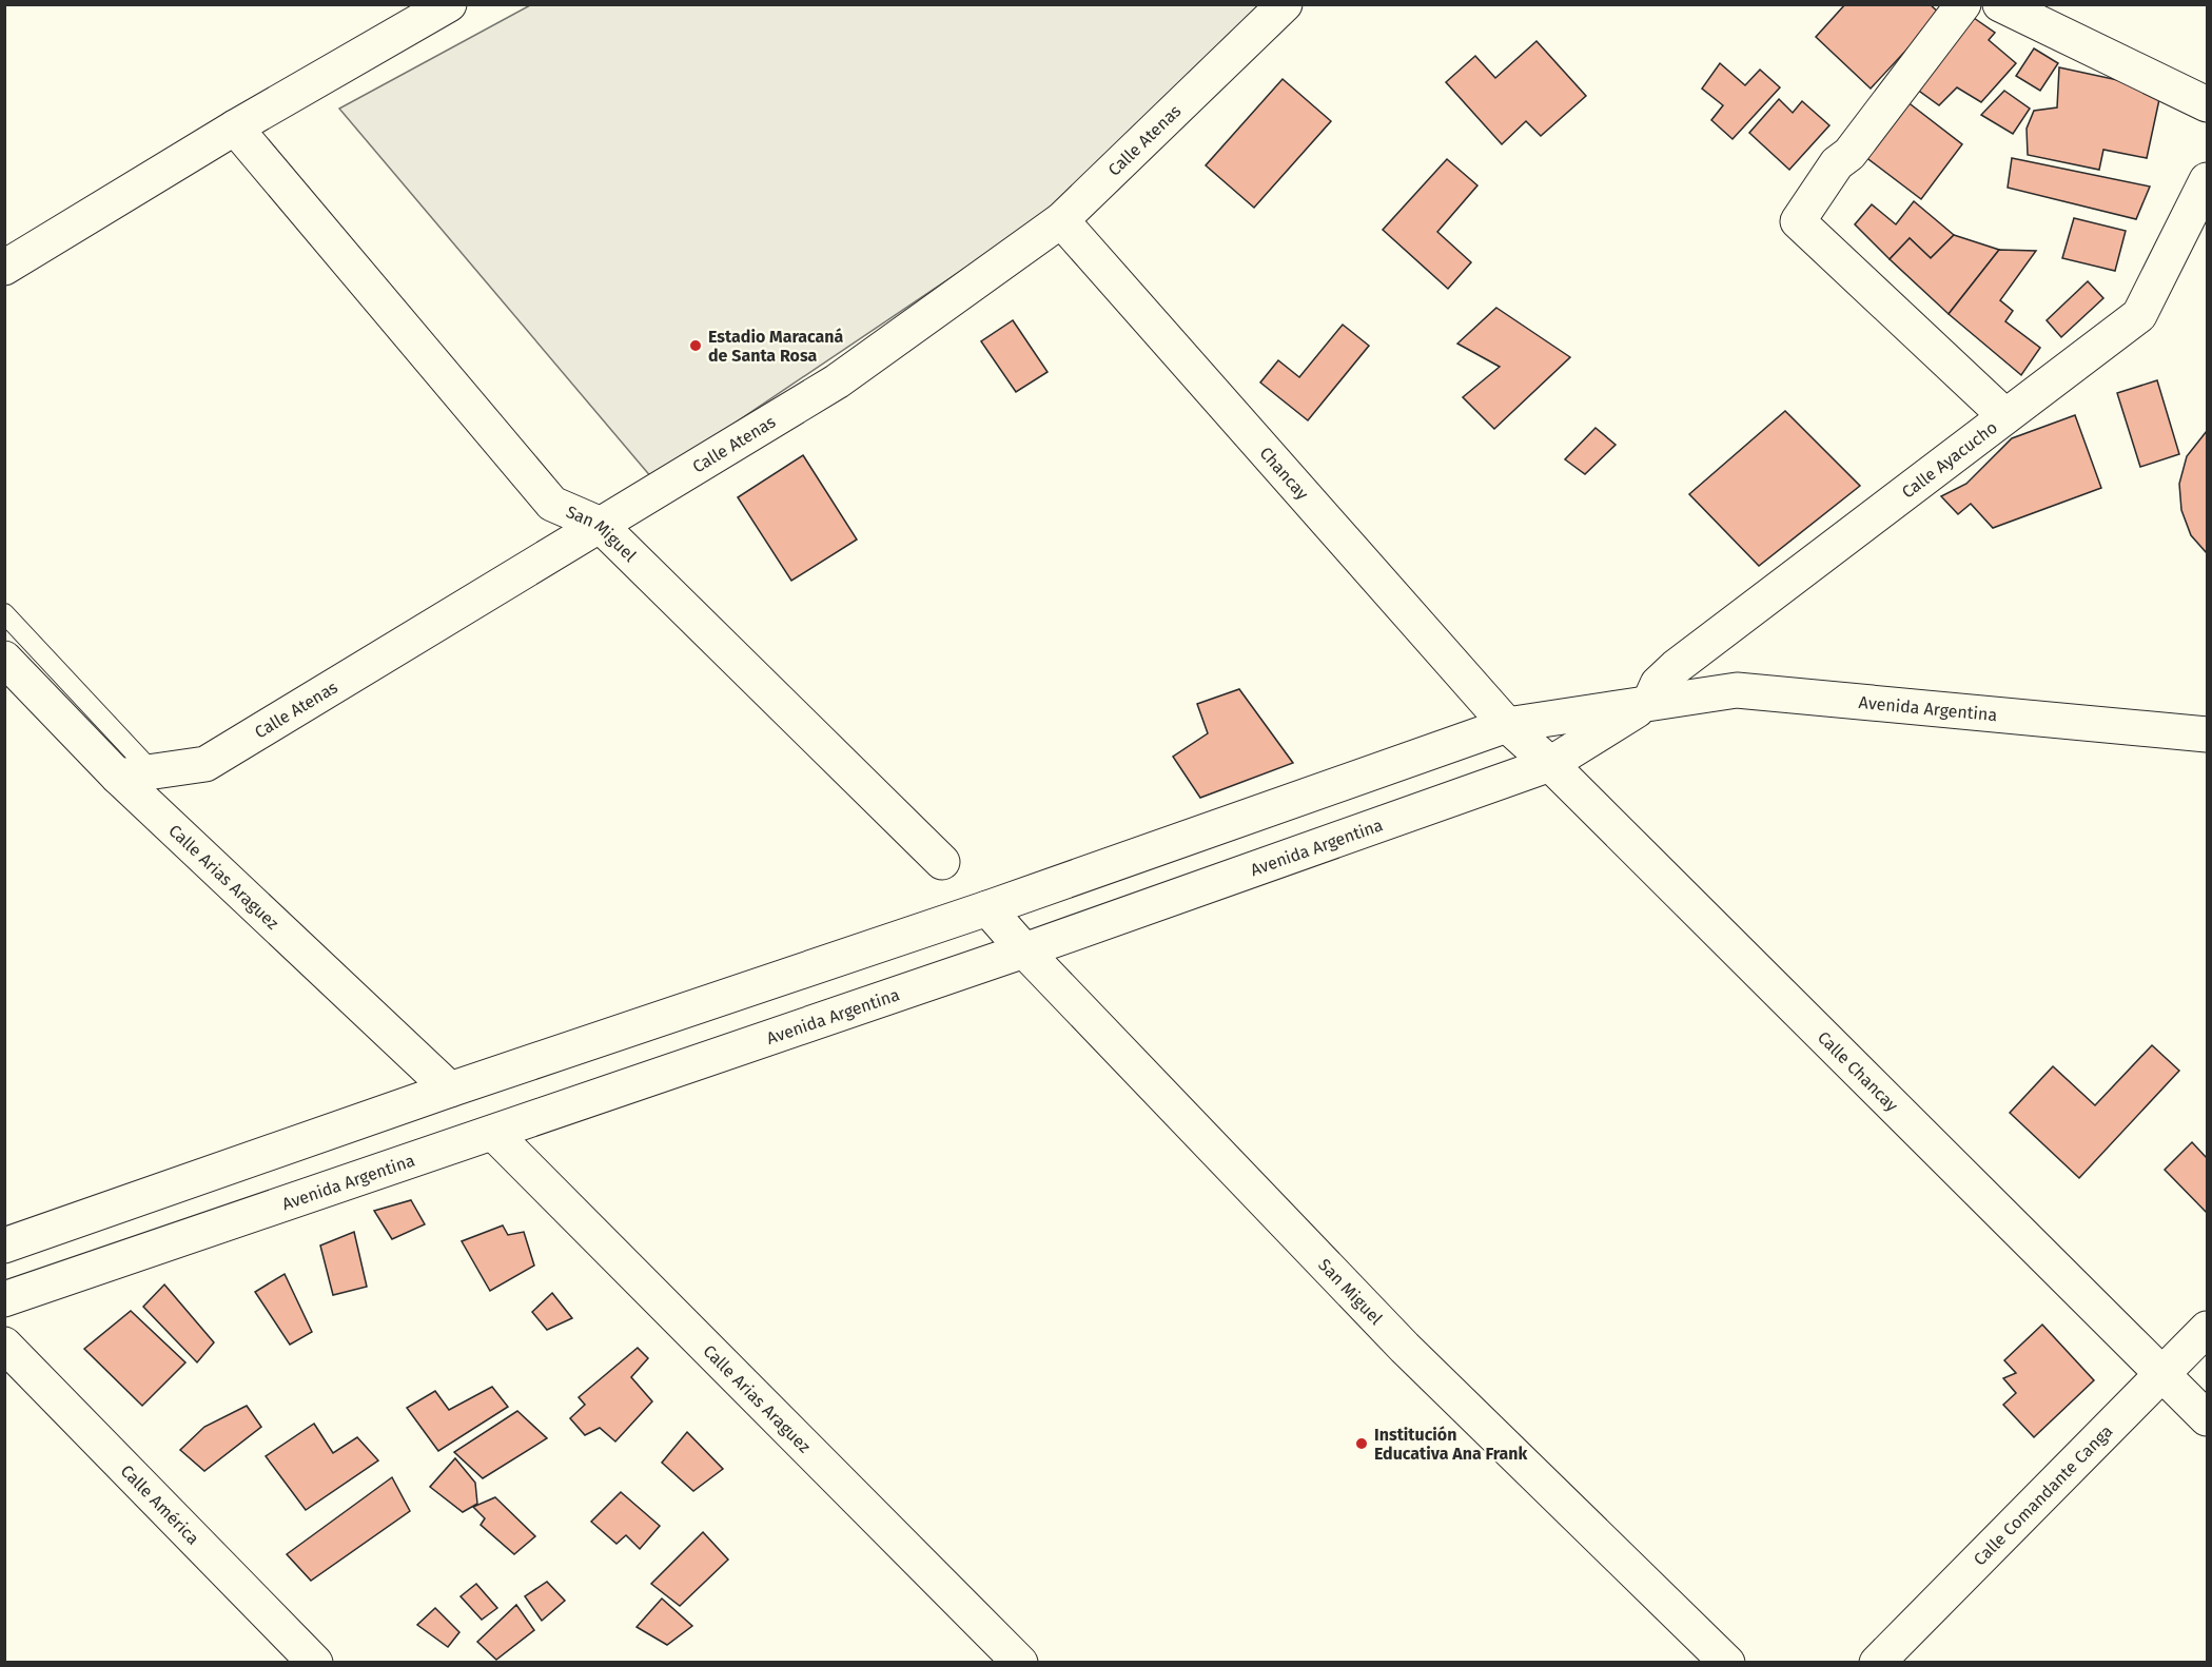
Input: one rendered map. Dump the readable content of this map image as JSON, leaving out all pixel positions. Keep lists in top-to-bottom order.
{
  "streets": {
    "street": [
      "Calle Atenas",
      "Calle Ayacucho",
      "Chancay",
      "San Miguel",
      "Avenida Argentina",
      "Calle Arias Araguez",
      "Calle Chancay",
      "Calle Comandante Canga",
      "Calle América"
    ]
  },
  "crossings": [
    ["Calle Atenas", "Chancay"],
    ["Calle Atenas", "San Miguel"],
    ["Calle Atenas", "Calle Arias Araguez"],
    ["Calle Ayacucho", "Avenida Argentina"],
    ["Chancay", "Avenida Argentina"],
    ["Chancay", "Calle Chancay"],
    ["San Miguel", "Avenida Argentina"],
    ["Avenida Argentina", "Calle Arias Araguez"],
    ["Avenida Argentina", "Calle Chancay"],
    ["Calle Chancay", "Calle Comandante Canga"]
  ],
  "places": ["Estadio Maracaná de Santa Rosa", "Institución Educativa Ana Frank"]
}
